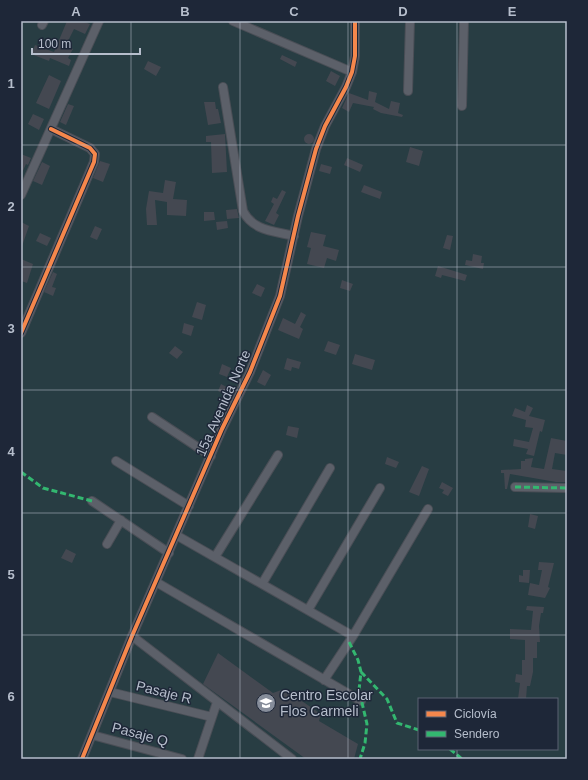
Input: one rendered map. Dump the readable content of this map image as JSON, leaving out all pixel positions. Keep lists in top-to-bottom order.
{
  "streets": {
    "street": ["15a Avenida Norte", "Pasaje R", "Pasaje Q"]
  },
  "crossings": [
    ["15a Avenida Norte", "Pasaje R"],
    ["15a Avenida Norte", "Pasaje Q"]
  ],
  "places": {
    "school or university": ["Centro Escolar Flos Carmeli"]
  },
  "legend": ["Ciclovía", "Sendero"],
  "scale_bar": "100 m",
  "grid": {
    "columns": [
      "A",
      "B",
      "C",
      "D",
      "E"
    ],
    "rows": [
      "1",
      "2",
      "3",
      "4",
      "5",
      "6"
    ]
  }
}
